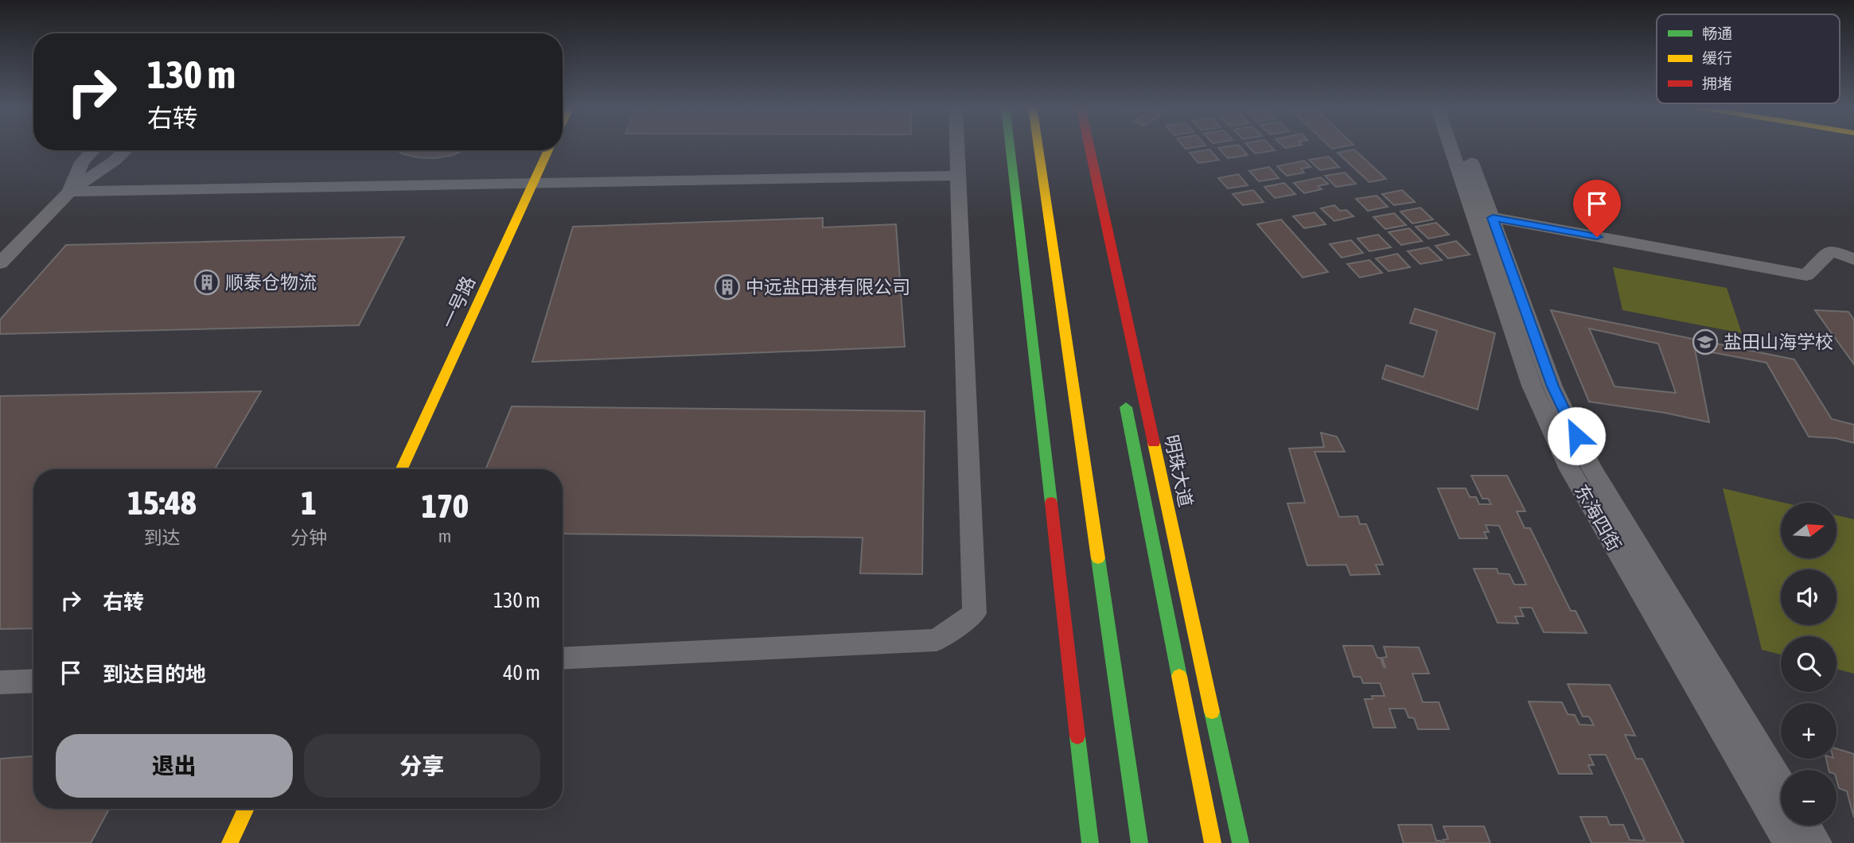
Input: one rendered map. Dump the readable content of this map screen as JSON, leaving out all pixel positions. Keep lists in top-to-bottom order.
{
  "streets": {
    "street": ["一号路", "明珠大道", "东海四街"]
  },
  "places": {
    "building": ["顺泰仓物流", "中远盐田港有限公司"],
    "school or university": ["盐田山海学校"]
  },
  "legend": ["畅通", "缓行", "拥堵"],
  "north": "right",
  "page": {
    "turn": ["130 m", "右转"],
    "eta": [
      "15:48",
      "到达",
      "1",
      "分钟",
      "170",
      "m"
    ],
    "map_buttons": ["+", "−"],
    "list": [
      {
        "name": "右转",
        "value": "130 m"
      },
      {
        "name": "到达目的地",
        "value": "40 m"
      }
    ],
    "buttons": ["退出", "分享"]
  }
}
